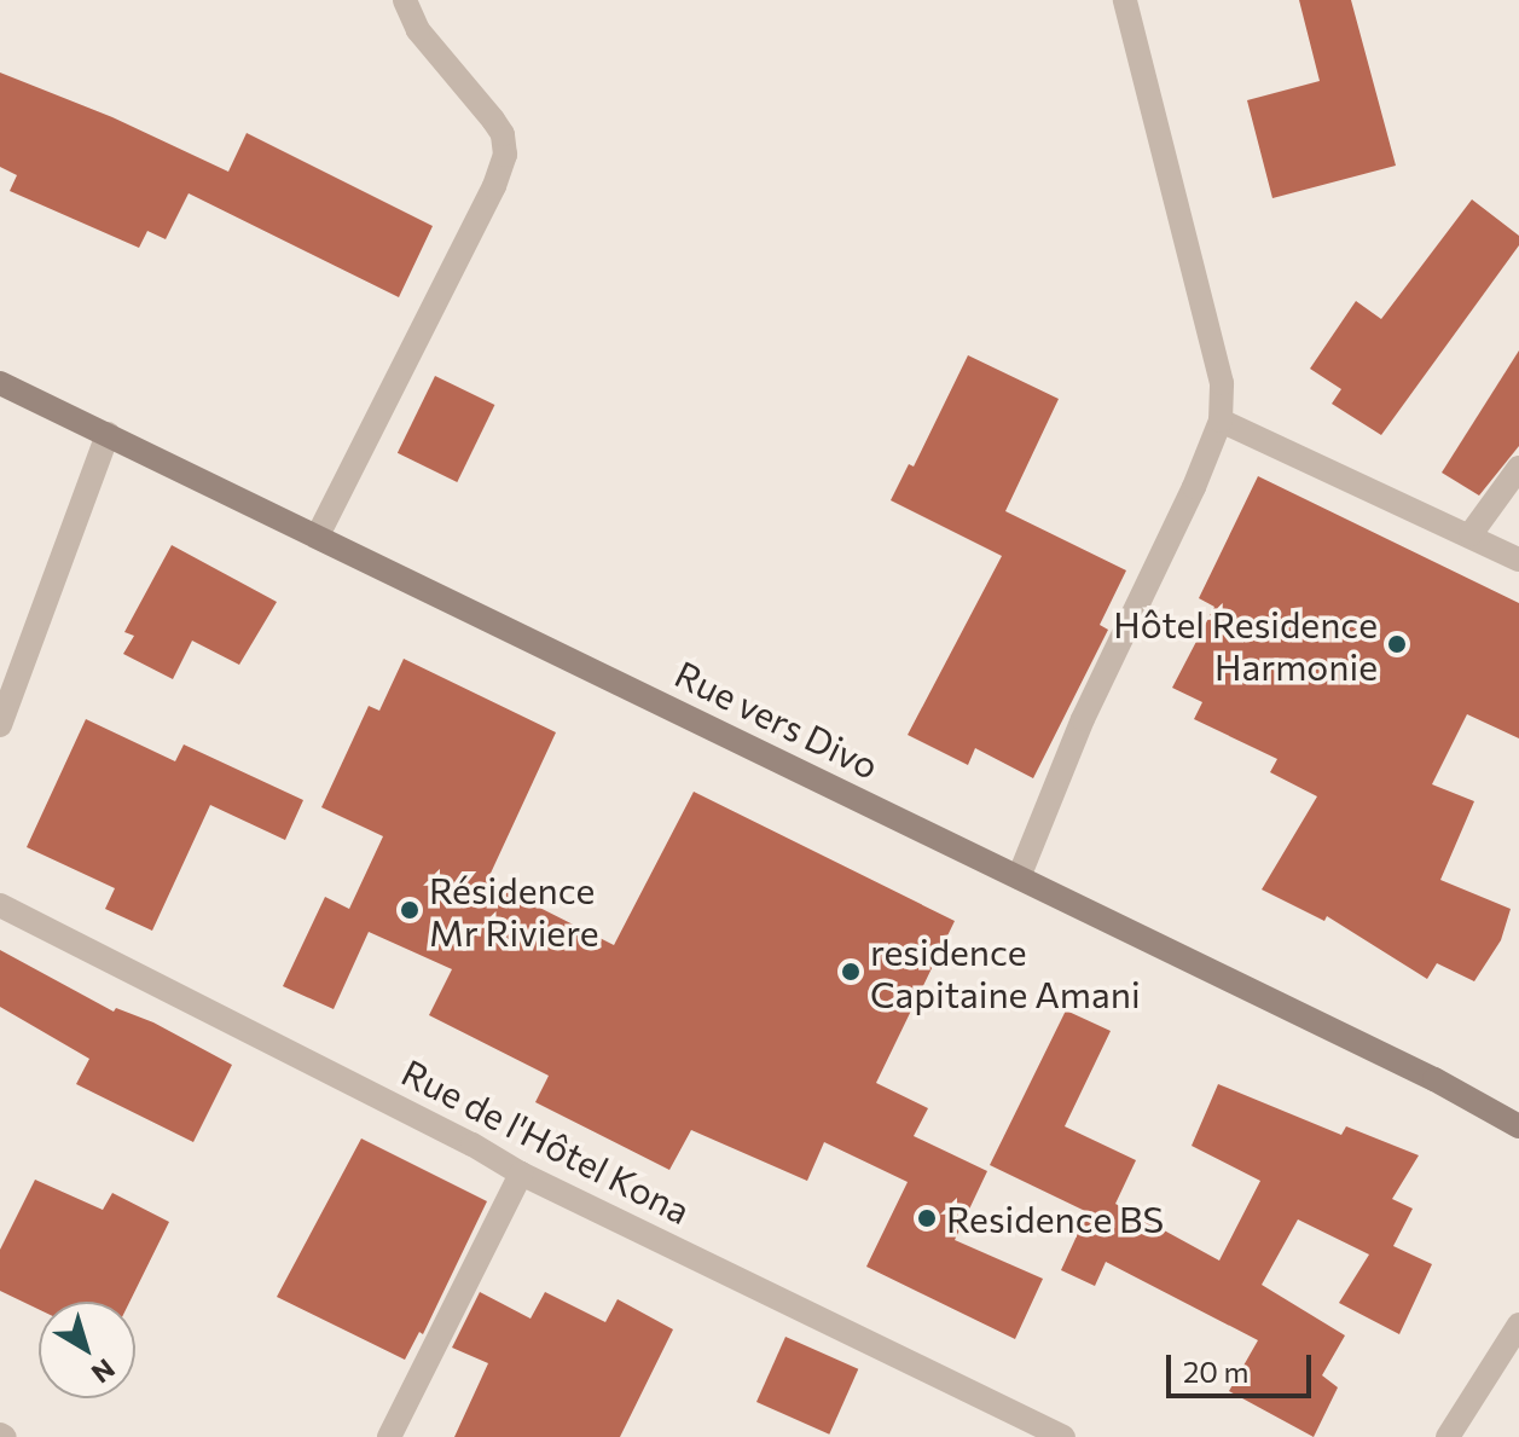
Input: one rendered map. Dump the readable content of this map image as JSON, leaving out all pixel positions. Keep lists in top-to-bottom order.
{
  "streets": {
    "main road": ["Rue vers Divo"],
    "street": ["Rue de l'Hôtel Kona"]
  },
  "places": [
    "Hôtel Residence Harmonie",
    "Résidence Mr Riviere",
    "residence Capitaine Amani",
    "Residence BS"
  ],
  "scale_bar": "20 m",
  "north": "bottom right"
}
